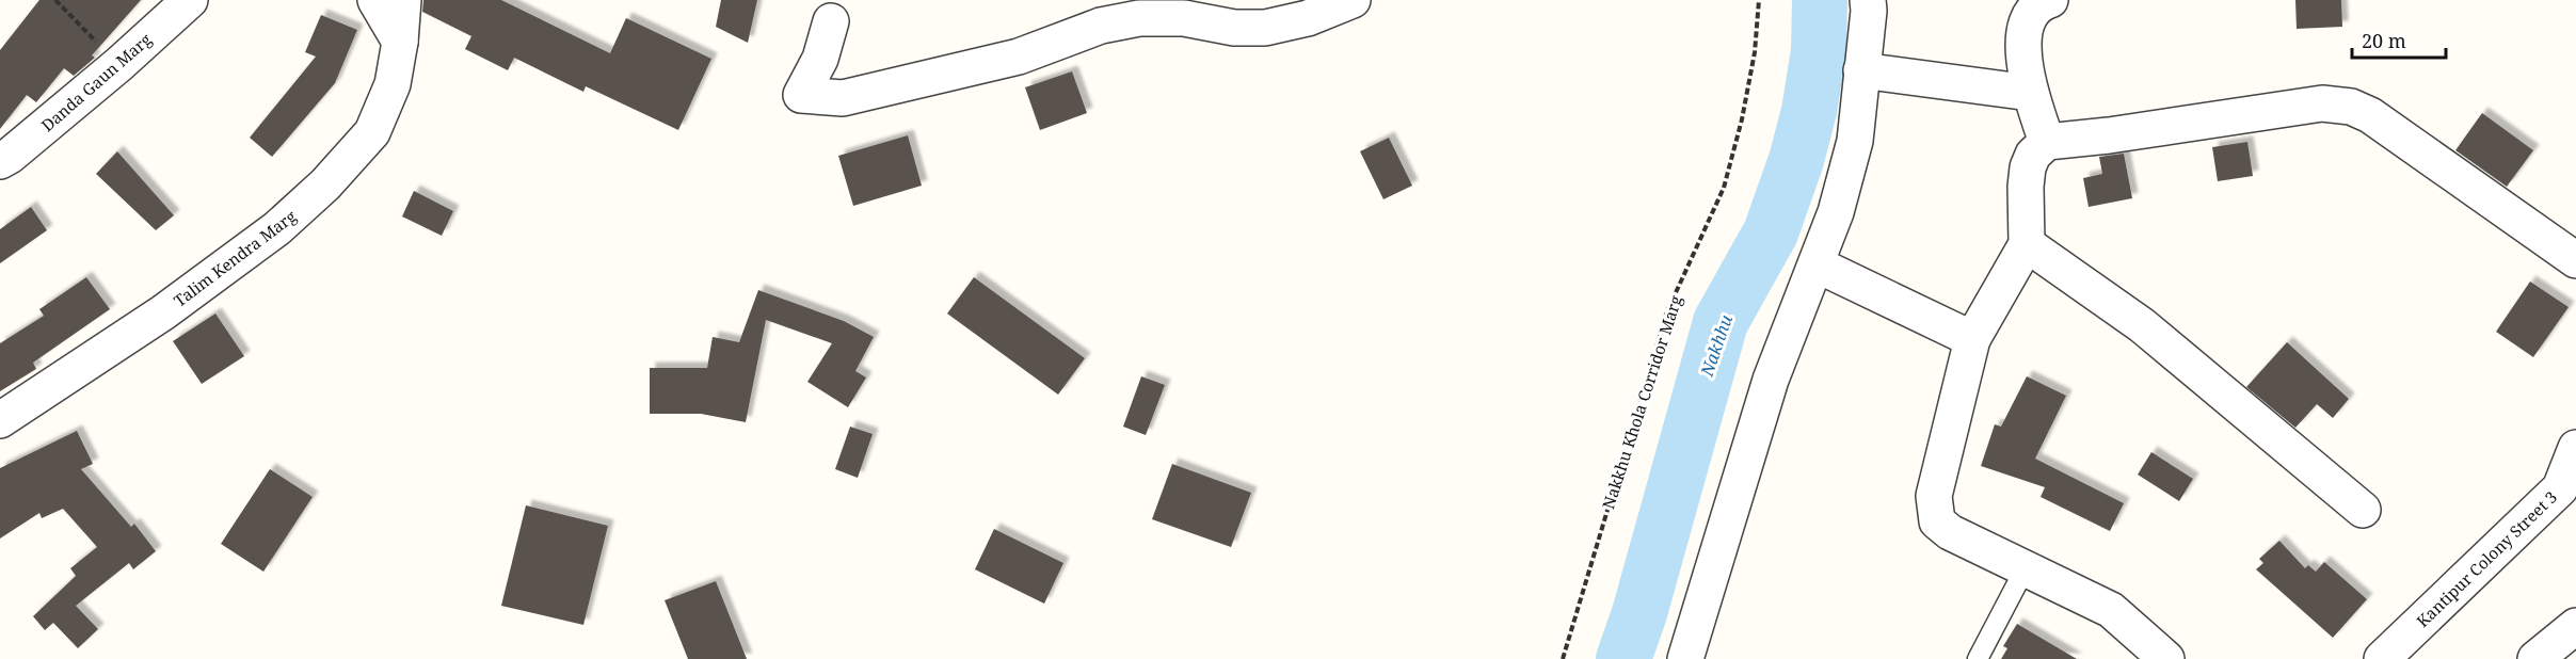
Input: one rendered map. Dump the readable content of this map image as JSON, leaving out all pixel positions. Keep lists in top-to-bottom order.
{
  "streets": {
    "street": ["Danda Gaun Marg", "Talim Kendra Marg", "Kantipur Colony Street 3"],
    "path": ["Nakkhu Khola Corridor Marg"]
  },
  "water": ["Nakhhu"],
  "scale_bar": "20 m"
}
